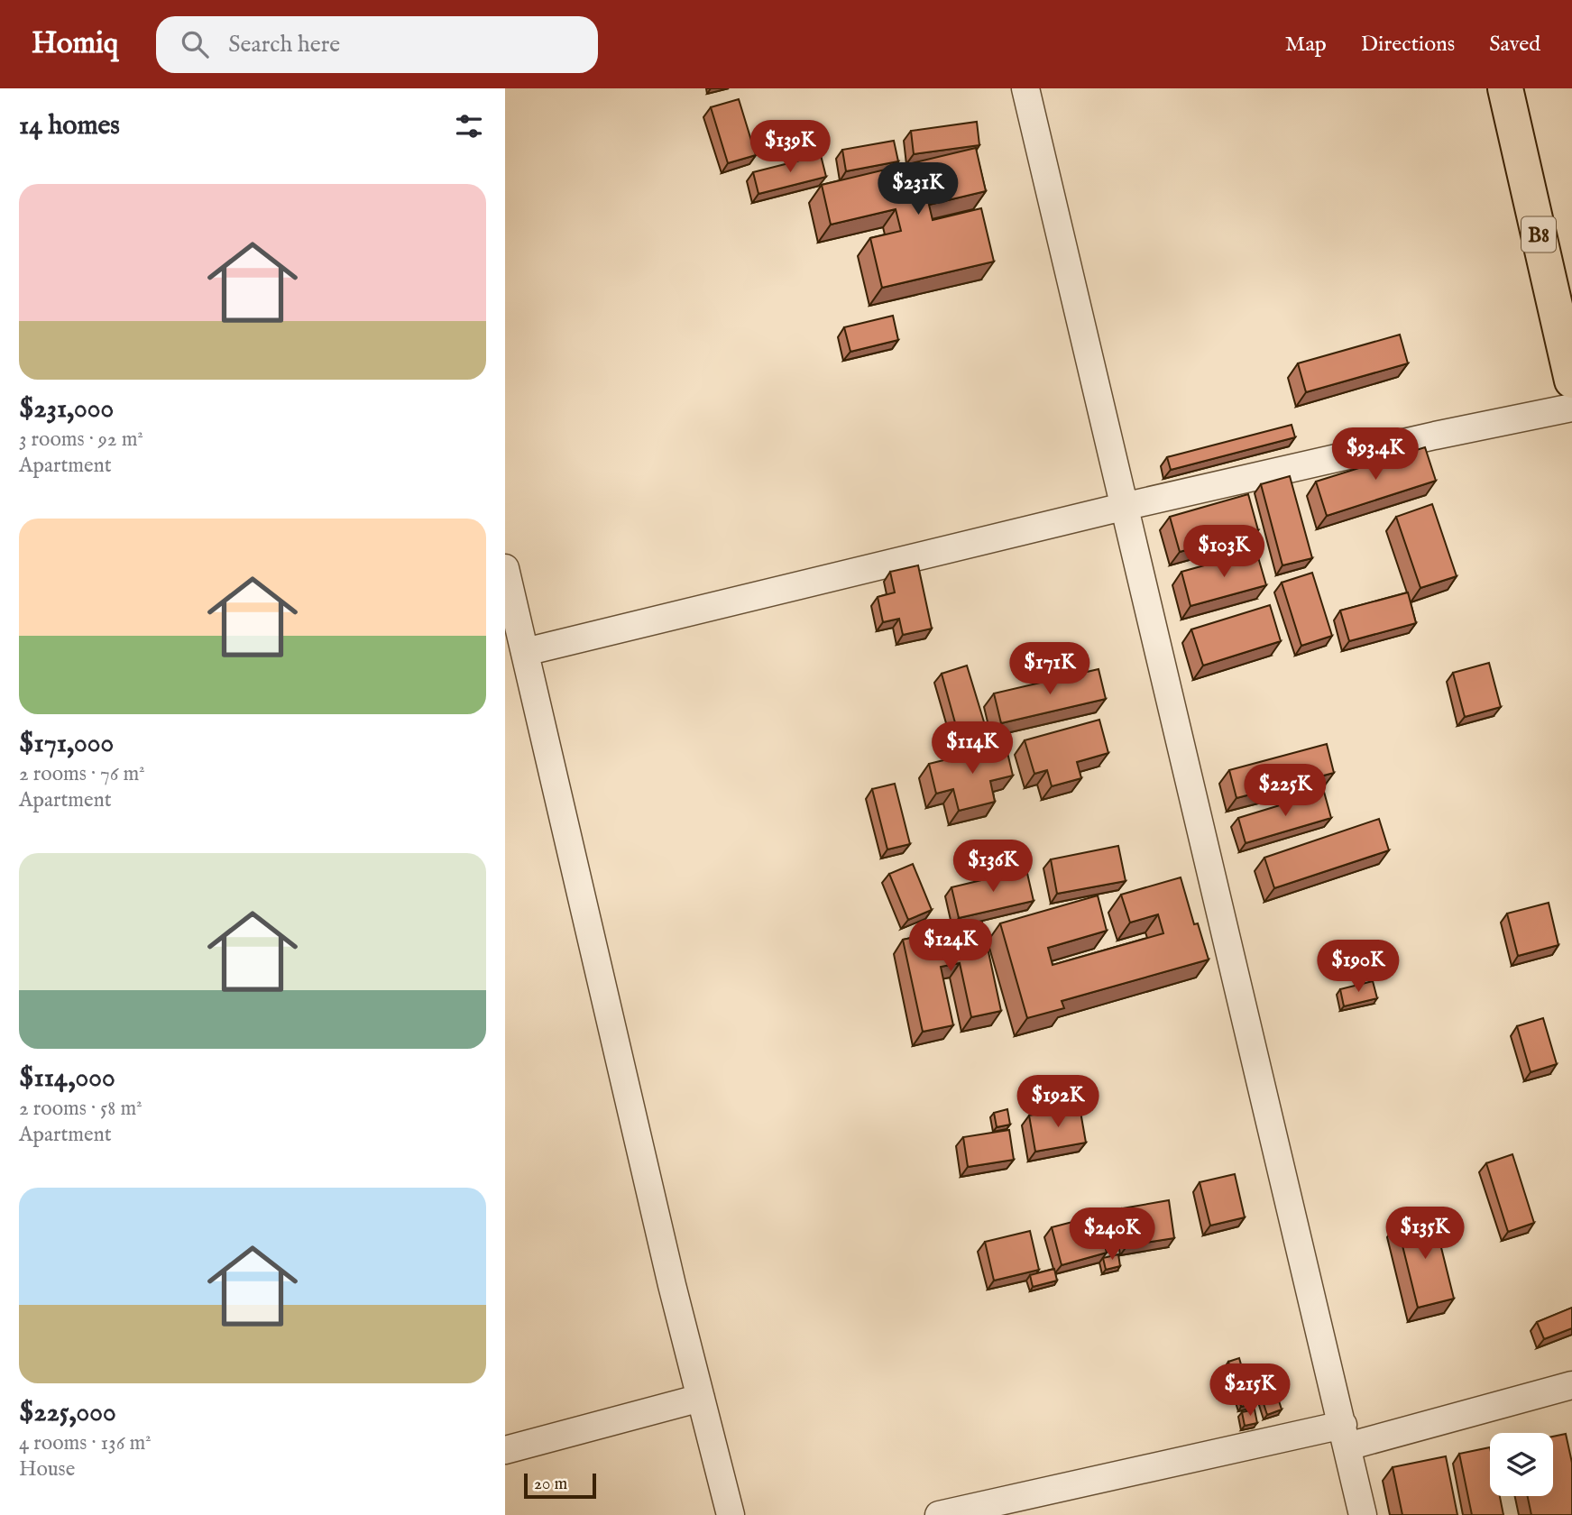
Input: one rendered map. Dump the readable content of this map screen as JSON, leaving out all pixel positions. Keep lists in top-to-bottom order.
{
  "streets": {
    "highway": ["B8"]
  },
  "scale_bar": "20 m",
  "page": {
    "header": "Homiq",
    "search": "Search here",
    "nav": ["Map", "Directions", "Saved"],
    "heading": "14 homes",
    "price": [
      "$139K",
      "$231K",
      "$93.4K",
      "$103K",
      "$171K",
      "$114K",
      "$225K",
      "$136K",
      "$124K",
      "$190K",
      "$192K",
      "$135K",
      "$240K",
      "$215K"
    ],
    "list": [
      {
        "name": "$231,000",
        "note": "3 rooms · 92 m² · Apartment"
      },
      {
        "name": "$171,000",
        "note": "2 rooms · 76 m² · Apartment"
      },
      {
        "name": "$114,000",
        "note": "2 rooms · 58 m² · Apartment"
      },
      {
        "name": "$225,000",
        "note": "4 rooms · 136 m² · House"
      }
    ],
    "scale": "20 m"
  }
}
